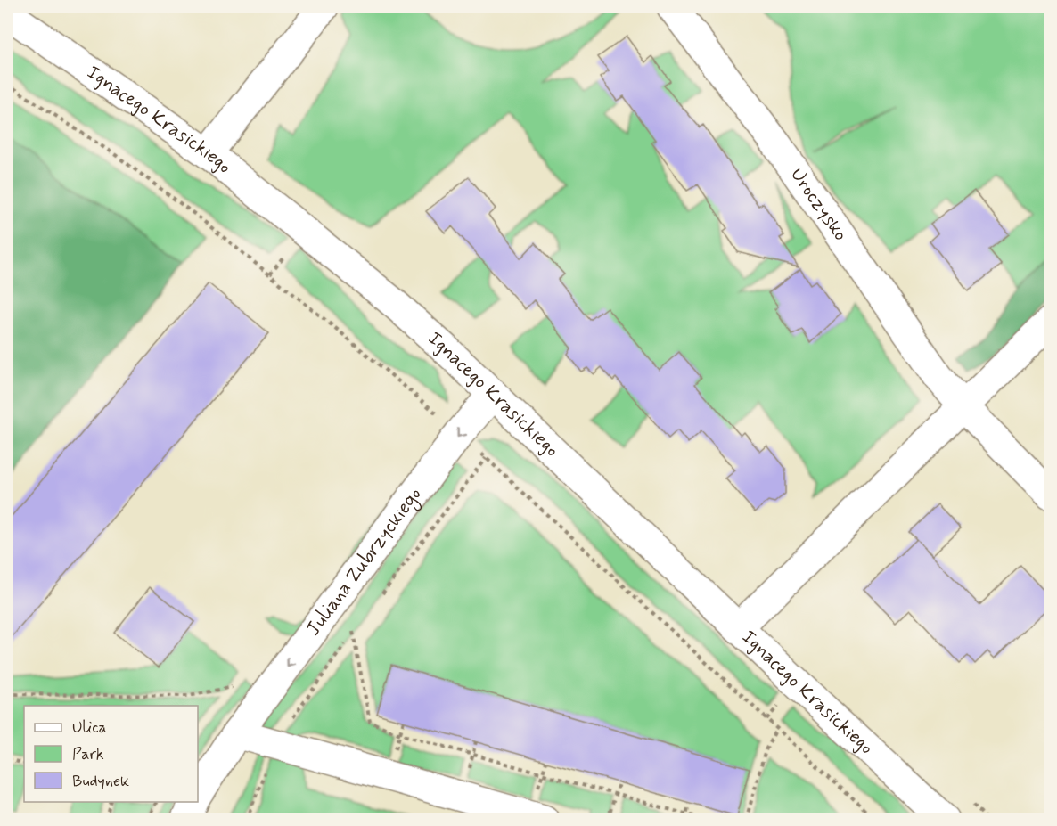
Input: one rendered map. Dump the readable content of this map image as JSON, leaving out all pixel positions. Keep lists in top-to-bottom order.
{
  "streets": {
    "street": ["Ignacego Krasickiego", "Uroczysko", "Juliana Zubrzyckiego"]
  },
  "crossings": [
    ["Ignacego Krasickiego", "Juliana Zubrzyckiego"]
  ],
  "one_way": ["Juliana Zubrzyckiego"],
  "legend": ["Ulica", "Park", "Budynek"]
}
